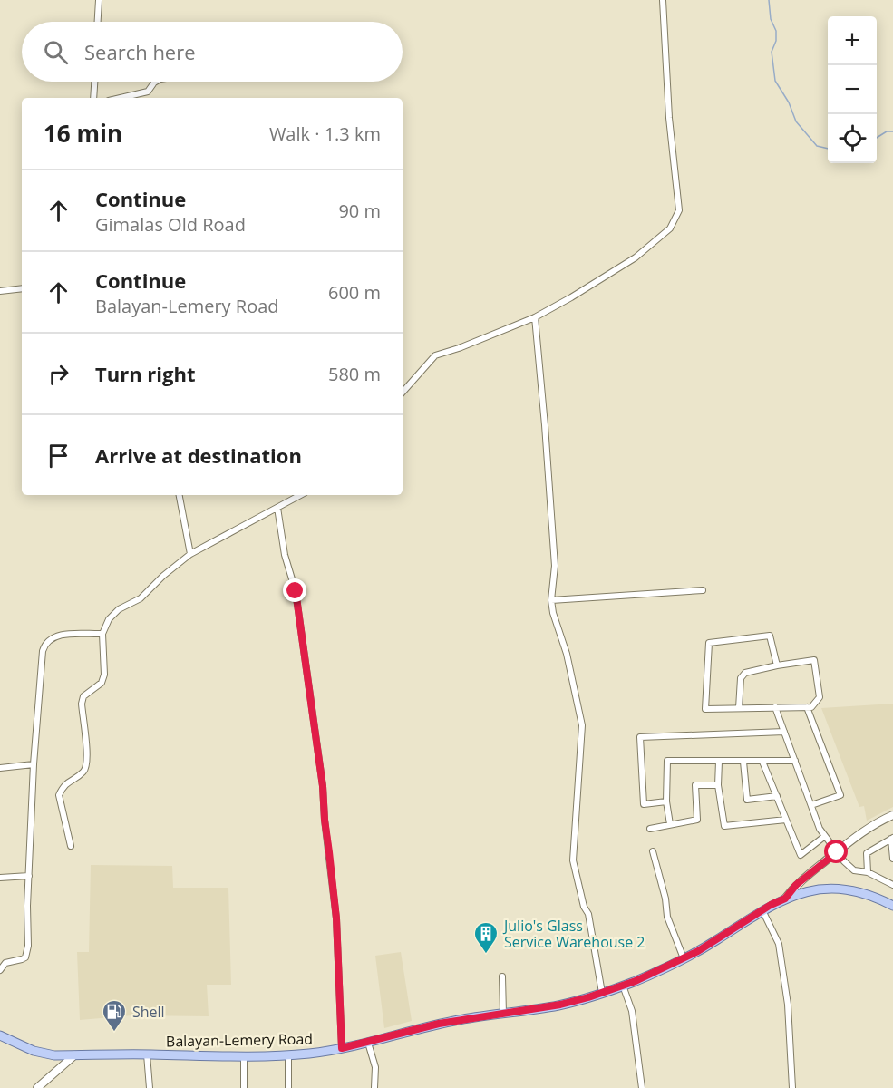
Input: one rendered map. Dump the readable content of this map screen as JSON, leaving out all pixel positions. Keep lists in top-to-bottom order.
{
  "streets": {
    "main road": ["Balayan-Lemery Road"]
  },
  "places": {
    "building": ["Julio's Glass Service Warehouse 2"],
    "fuel station": ["Shell"]
  },
  "page": {
    "map_buttons": ["+", "−"],
    "search": "Search here",
    "heading": ["16 min", "Walk · 1.3 km"],
    "list": [
      ["Continue", "Gimalas Old Road", "90 m"],
      ["Continue", "Balayan-Lemery Road", "600 m"],
      ["Turn right", "580 m"],
      "Arrive at destination"
    ]
  }
}
